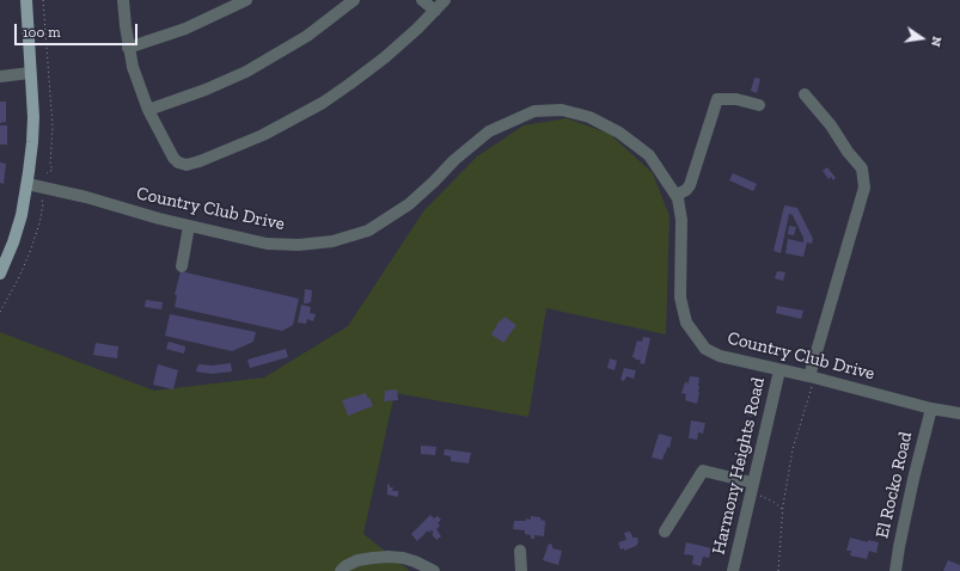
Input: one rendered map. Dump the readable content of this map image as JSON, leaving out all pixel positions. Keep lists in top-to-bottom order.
{
  "streets": {
    "street": ["Country Club Drive", "Harmony Heights Road", "El Rocko Road"]
  },
  "crossings": [
    ["Country Club Drive", "Harmony Heights Road"],
    ["Country Club Drive", "El Rocko Road"]
  ],
  "scale_bar": "100 m",
  "north": "right"
}
